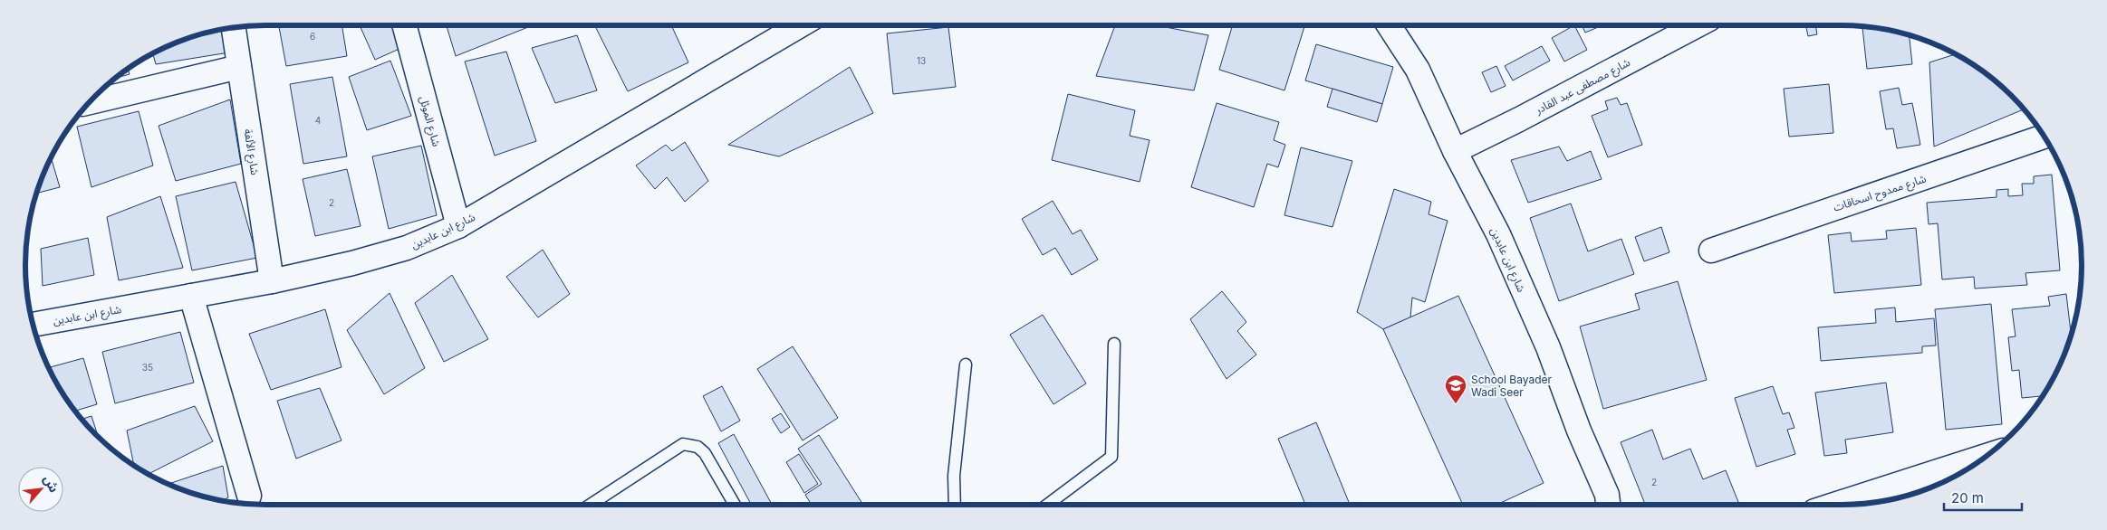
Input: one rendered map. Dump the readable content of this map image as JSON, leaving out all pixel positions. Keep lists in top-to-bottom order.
{
  "streets": {
    "street": [
      "شارع مصطفى عبد القادر",
      "شارع الموئل",
      "شارع الألفة",
      "شارع ممدوح اسحاقات",
      "شارع ابن عابدين"
    ]
  },
  "crossings": [
    ["شارع مصطفى عبد القادر", "شارع ابن عابدين"],
    ["شارع الموئل", "شارع ابن عابدين"],
    ["شارع الألفة", "شارع ابن عابدين"]
  ],
  "places": {
    "school or university": ["School Bayader Wadi Seer"]
  },
  "house_numbers": [
    "6",
    "13",
    "4",
    "2",
    "35",
    "2"
  ],
  "scale_bar": "20 m",
  "north": "top right"
}
